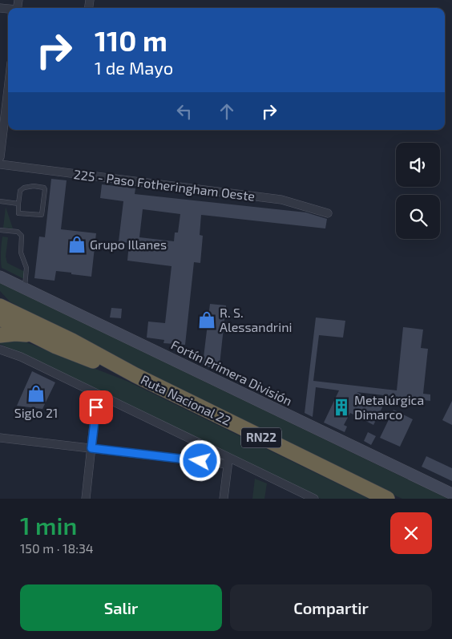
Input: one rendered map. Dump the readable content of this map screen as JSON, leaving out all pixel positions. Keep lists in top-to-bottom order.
{
  "streets": {
    "highway": ["Ruta Nacional 22", "RN22"],
    "street": ["225 - Paso Fotheringham Oeste", "Fortín Primera División"]
  },
  "places": {
    "shop": ["Grupo Illanes", "R. S. Alessandrini", "Siglo 21"],
    "building": ["Metalúrgica Dimarco"]
  },
  "page": {
    "turn": ["110 m", "1 de Mayo"],
    "heading": ["1 min", "150 m · 18:34"],
    "buttons": ["Salir", "Compartir"]
  }
}
